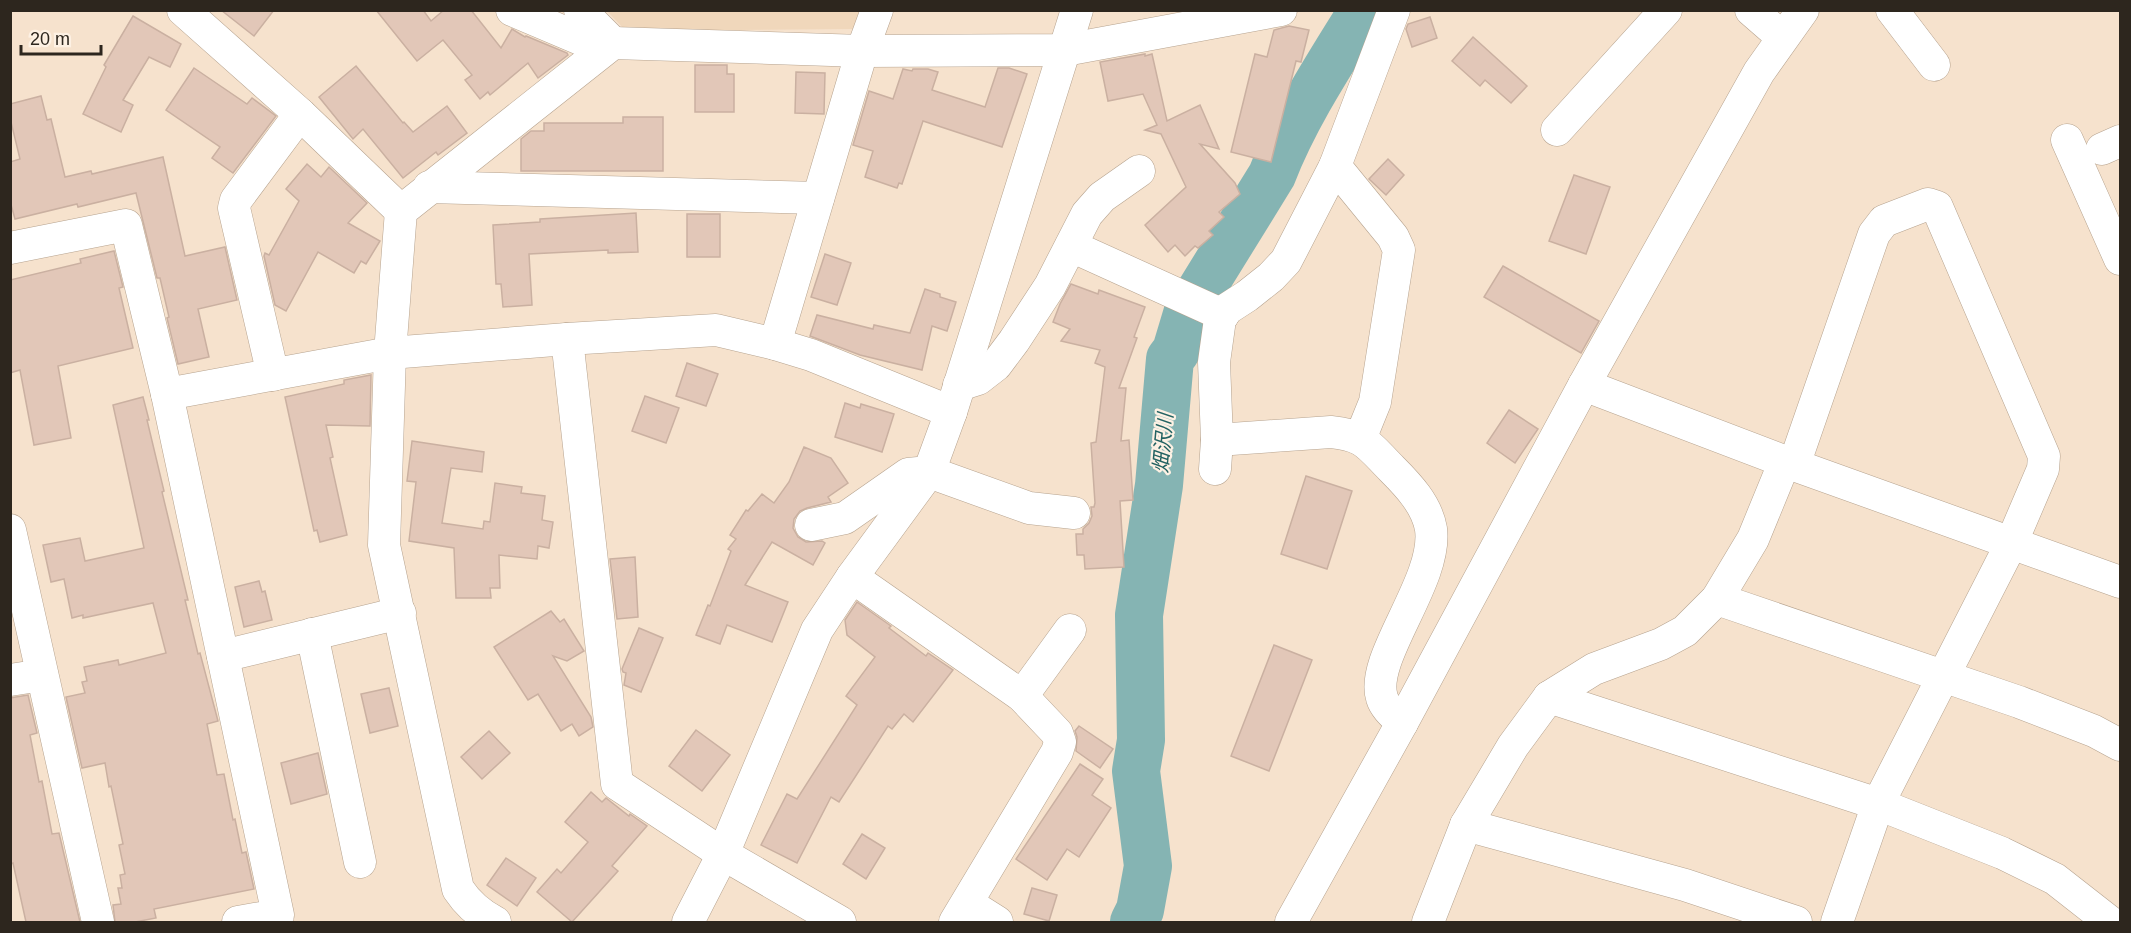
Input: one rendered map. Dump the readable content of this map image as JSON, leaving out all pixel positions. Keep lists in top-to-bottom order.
{
  "water": ["畑沢川"],
  "scale_bar": "20 m"
}
